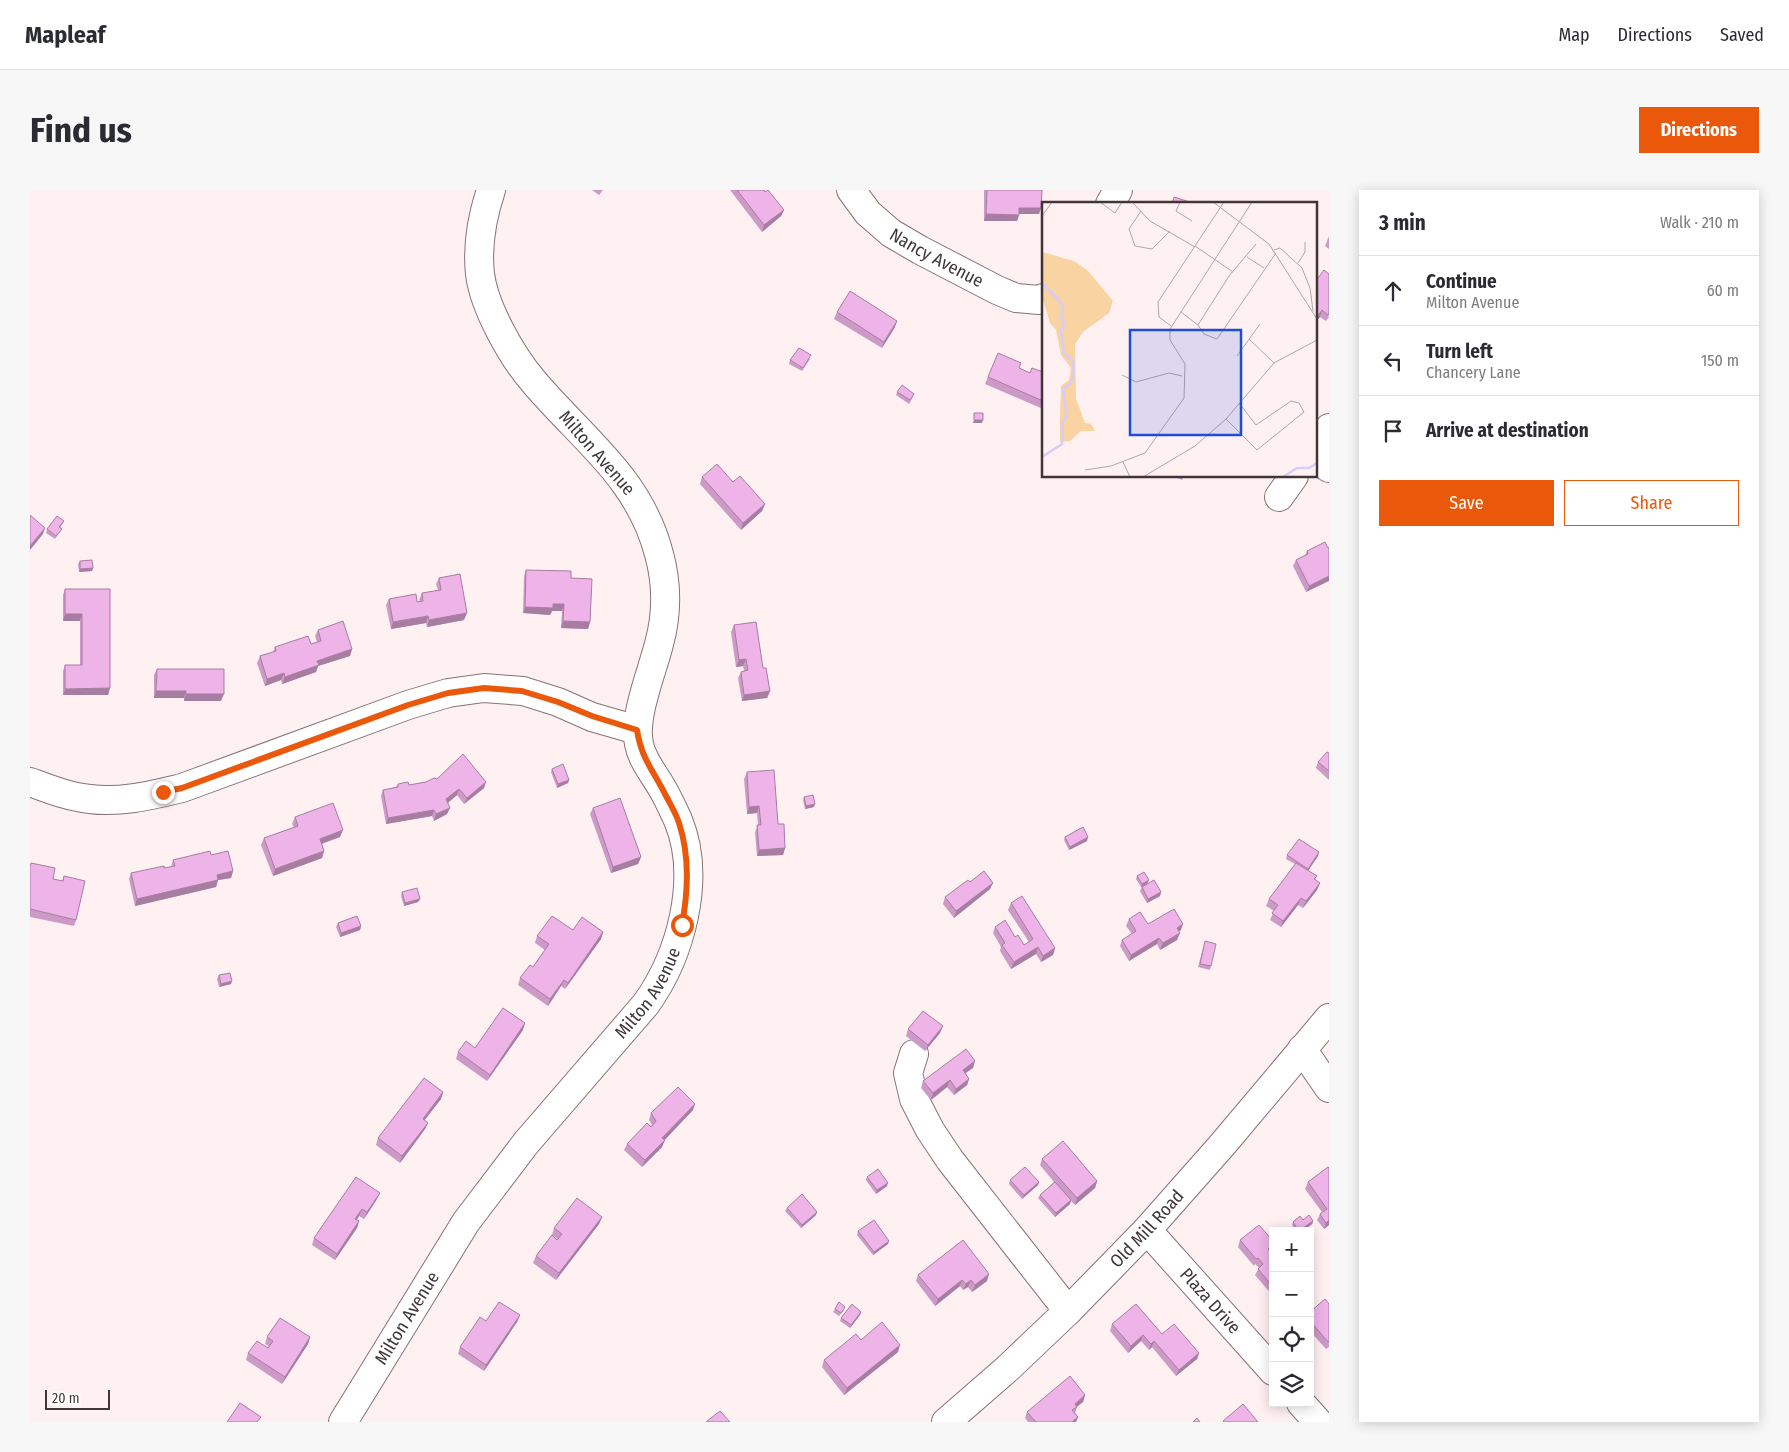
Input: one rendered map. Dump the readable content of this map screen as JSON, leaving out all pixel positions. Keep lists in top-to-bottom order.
{
  "streets": {
    "street": [
      "Nancy Avenue",
      "Milton Avenue",
      "Old Mill Road",
      "Plaza Drive"
    ]
  },
  "crossings": [
    ["Old Mill Road", "Plaza Drive"]
  ],
  "scale_bar": "20 m",
  "page": {
    "header": "Mapleaf",
    "nav": ["Map", "Directions", "Saved"],
    "buttons": [
      "Directions",
      ["Save", "Share"]
    ],
    "title": "Find us",
    "heading": ["3 min", "Walk · 210 m"],
    "list": [
      ["Continue", "Milton Avenue", "60 m"],
      ["Turn left", "Chancery Lane", "150 m"],
      "Arrive at destination"
    ],
    "map_buttons": ["+", "−"],
    "scale": "20 m"
  }
}
